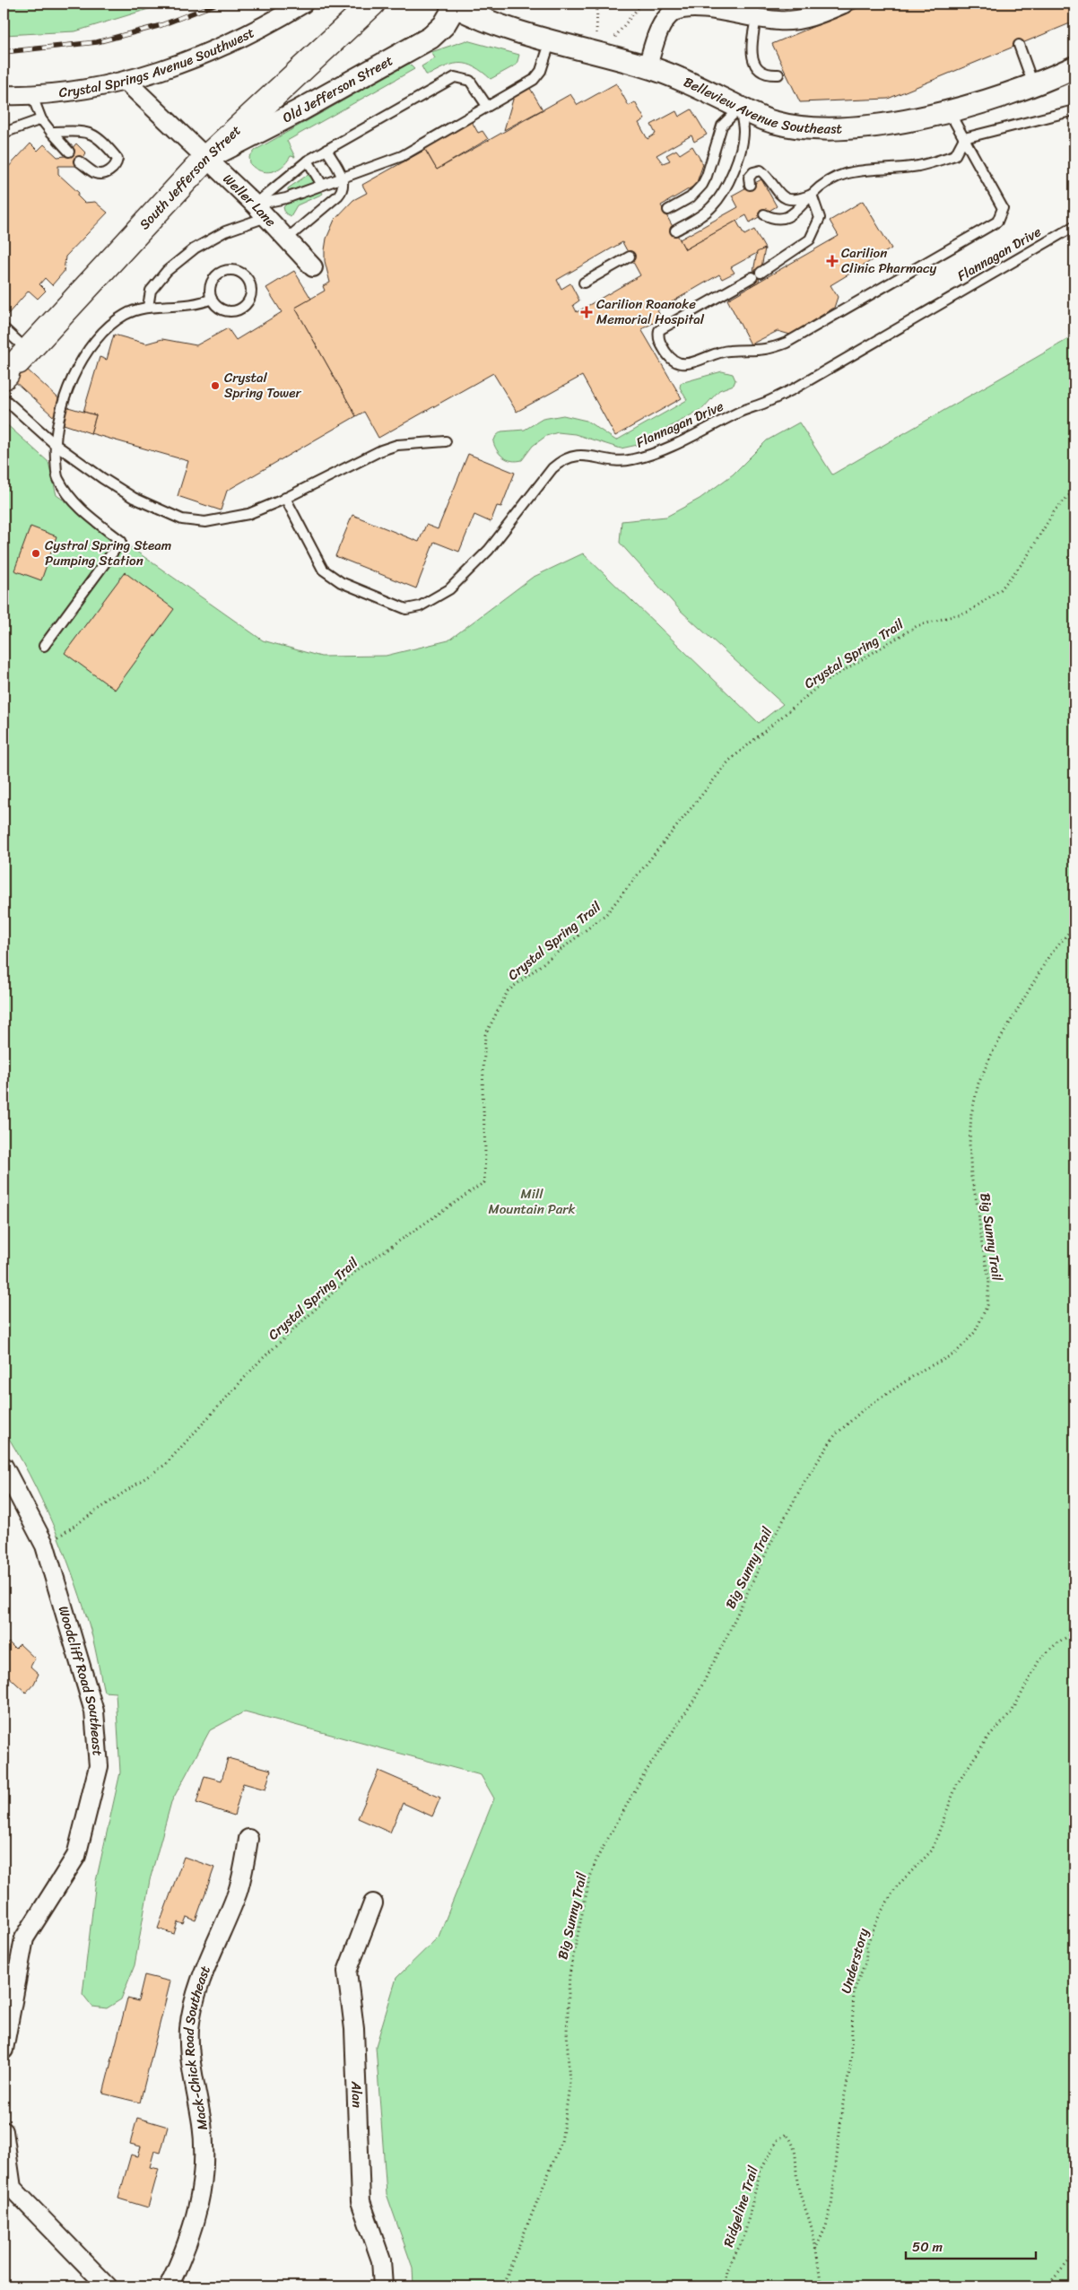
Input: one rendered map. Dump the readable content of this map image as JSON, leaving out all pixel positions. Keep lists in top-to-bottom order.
{
  "streets": {
    "main road": ["South Jefferson Street"],
    "street": [
      "Crystal Springs Avenue Southwest",
      "Old Jefferson Street",
      "Belleview Avenue Southeast",
      "Weller Lane",
      "Woodcliff Road Southeast",
      "Mack-Chick Road Southeast",
      "Alan"
    ],
    "lane": ["Flannagan Drive"],
    "path": [
      "Crystal Spring Trail",
      "Big Sunny Trail",
      "Understory",
      "Ridgeline Trail"
    ]
  },
  "crossings": [
    ["Crystal Springs Avenue Southwest", "Weller Lane"],
    ["Old Jefferson Street", "Belleview Avenue Southeast"],
    ["Old Jefferson Street", "South Jefferson Street"],
    ["Old Jefferson Street", "Weller Lane"],
    ["South Jefferson Street", "Weller Lane"],
    ["Crystal Spring Trail", "Woodcliff Road Southeast"],
    ["Understory", "Ridgeline Trail"]
  ],
  "parks": ["Mill Mountain Park"],
  "places": {
    "health": ["Carilion Clinic Pharmacy", "Carilion Roanoke Memorial Hospital"],
    "other": ["Crystal Spring Tower", "Cystral Spring Steam Pumping Station"]
  },
  "scale_bar": "50 m"
}
